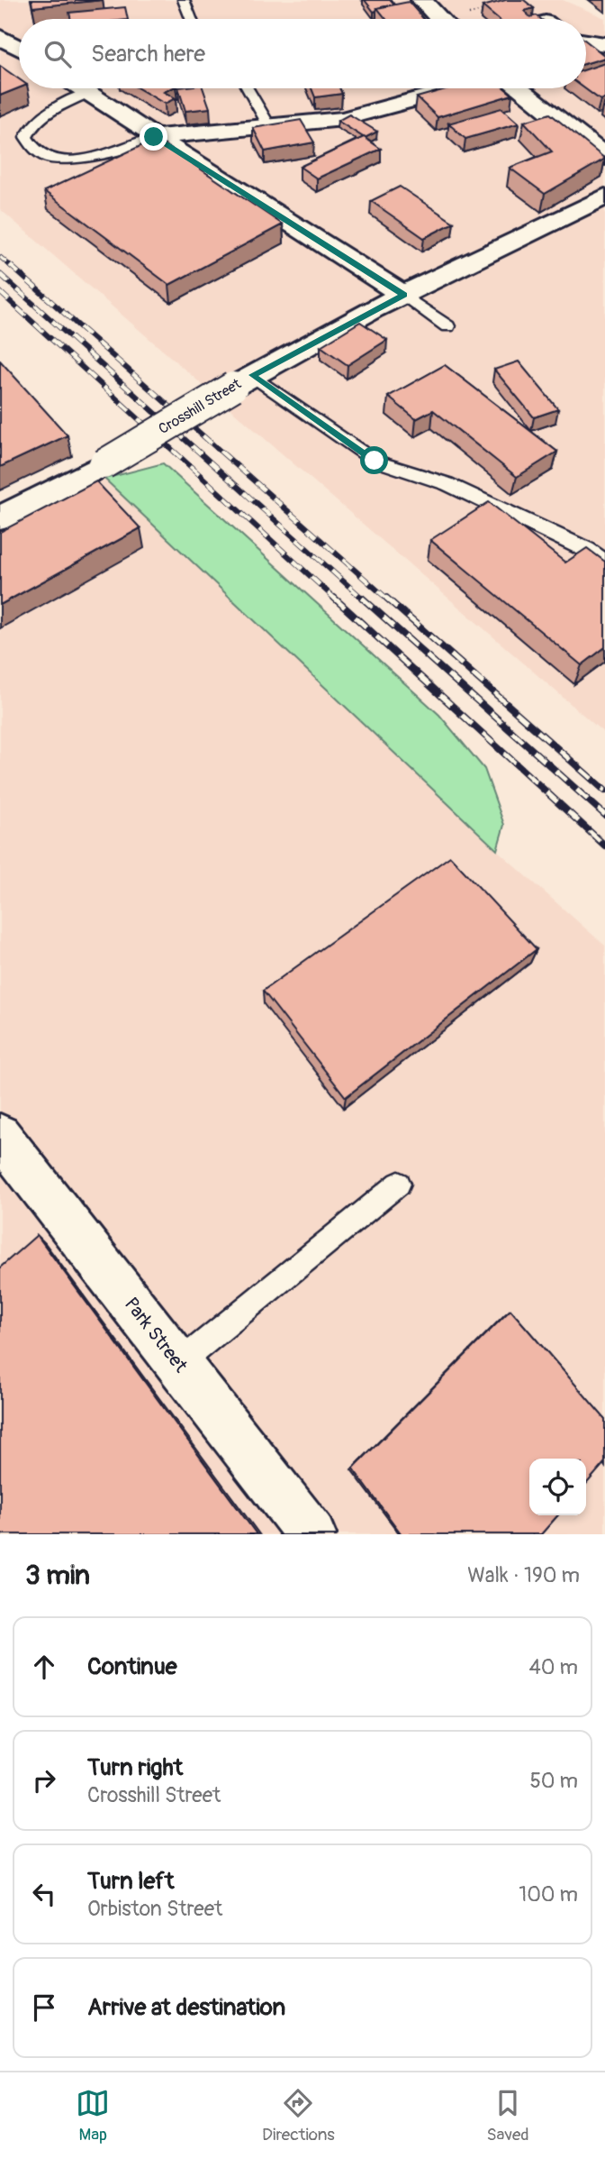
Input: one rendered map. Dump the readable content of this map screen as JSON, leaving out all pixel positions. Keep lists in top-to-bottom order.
{
  "streets": {
    "street": ["Crosshill Street", "Park Street"]
  },
  "page": {
    "search": "Search here",
    "heading": ["3 min", "Walk · 190 m"],
    "list": [
      ["Continue", "40 m"],
      ["Turn right", "Crosshill Street", "50 m"],
      ["Turn left", "Orbiston Street", "100 m"],
      "Arrive at destination"
    ],
    "nav": ["Map", "Directions", "Saved"]
  }
}
